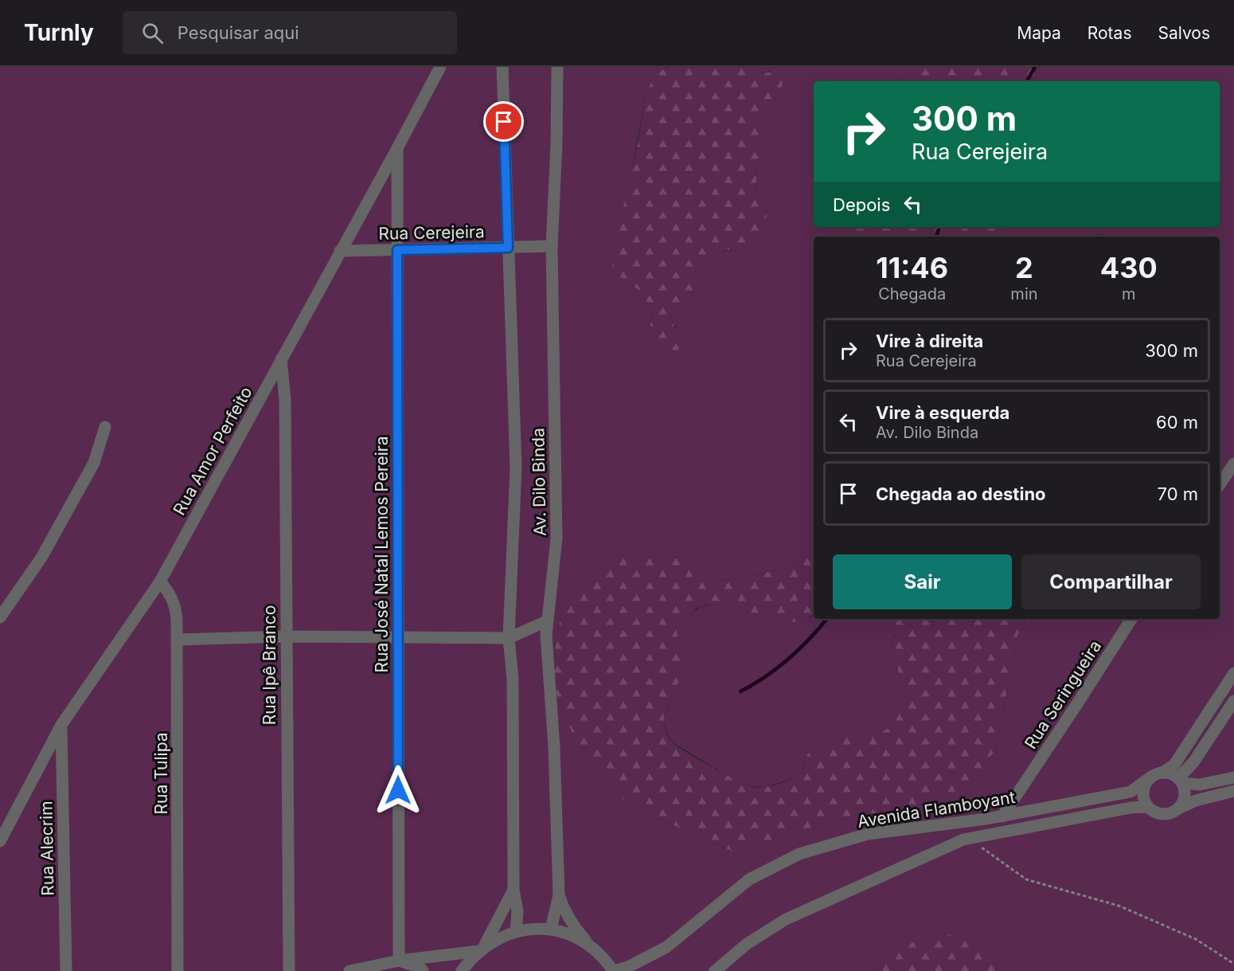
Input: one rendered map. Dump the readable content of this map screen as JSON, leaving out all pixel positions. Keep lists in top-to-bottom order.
{
  "streets": {
    "street": [
      "Rua Cerejeira",
      "Rua Amor Perfeito",
      "Av. Dilo Binda",
      "Rua José Natal Lemos Pereira",
      "Rua Ipê Branco",
      "Rua Seringueira",
      "Rua Tulipa",
      "Avenida Flamboyant",
      "Rua Alecrim"
    ]
  },
  "crossings": [
    ["Rua Cerejeira", "Rua Amor Perfeito"],
    ["Rua Cerejeira", "Av. Dilo Binda"],
    ["Rua Cerejeira", "Rua José Natal Lemos Pereira"],
    ["Rua Amor Perfeito", "Rua José Natal Lemos Pereira"],
    ["Rua Amor Perfeito", "Rua Ipê Branco"],
    ["Rua Amor Perfeito", "Rua Tulipa"],
    ["Rua Amor Perfeito", "Rua Alecrim"],
    ["Rua Seringueira", "Avenida Flamboyant"]
  ],
  "page": {
    "header": "Turnly",
    "search": "Pesquisar aqui",
    "nav": ["Mapa", "Rotas", "Salvos"],
    "turn": ["300 m", "Rua Cerejeira"],
    "then": "Depois",
    "eta": [
      "11:46",
      "Chegada",
      "2",
      "min",
      "430",
      "m"
    ],
    "list": [
      {
        "name": "Vire à direita",
        "note": "Rua Cerejeira",
        "value": "300 m"
      },
      {
        "name": "Vire à esquerda",
        "note": "Av. Dilo Binda",
        "value": "60 m"
      },
      {
        "name": "Chegada ao destino",
        "value": "70 m"
      }
    ],
    "buttons": ["Sair", "Compartilhar"]
  }
}
